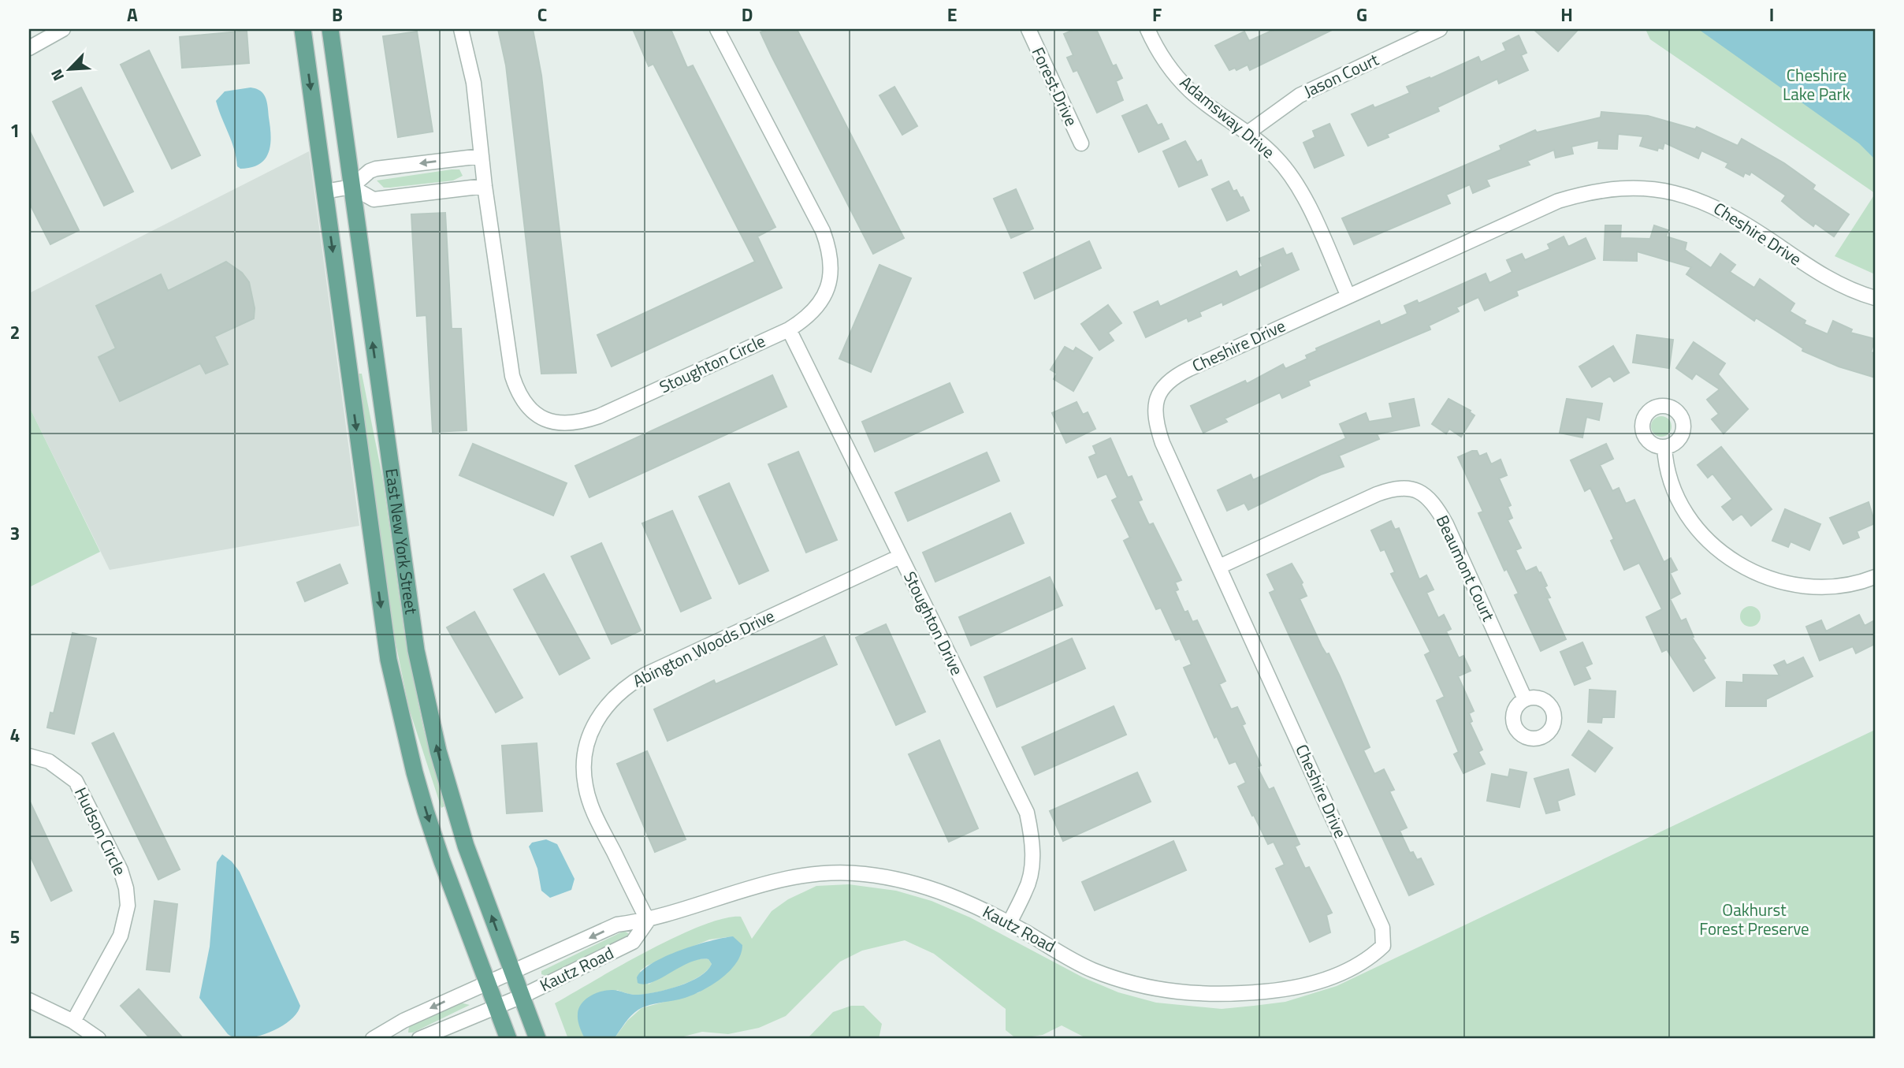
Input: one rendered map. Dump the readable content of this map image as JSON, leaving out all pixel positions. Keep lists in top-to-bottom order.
{
  "streets": {
    "main road": ["East New York Street"],
    "street": [
      "Jason Court",
      "Forest Drive",
      "Adamsway Drive",
      "Cheshire Drive",
      "Stoughton Circle",
      "Beaumont Court",
      "Stoughton Drive",
      "Abington Woods Drive",
      "Hudson Circle",
      "Kautz Road"
    ]
  },
  "crossings": [
    ["Jason Court", "Adamsway Drive"],
    ["Adamsway Drive", "Cheshire Drive"],
    ["Cheshire Drive", "Beaumont Court"],
    ["Cheshire Drive", "Kautz Road"],
    ["Stoughton Circle", "Stoughton Drive"],
    ["East New York Street", "Kautz Road"],
    ["Stoughton Drive", "Abington Woods Drive"],
    ["Stoughton Drive", "Kautz Road"],
    ["Abington Woods Drive", "Kautz Road"]
  ],
  "parks": ["Cheshire Lake Park", "Oakhurst Forest Preserve"],
  "north": "bottom left",
  "grid": {
    "columns": [
      "A",
      "B",
      "C",
      "D",
      "E",
      "F",
      "G",
      "H",
      "I"
    ],
    "rows": [
      "1",
      "2",
      "3",
      "4",
      "5"
    ]
  }
}
